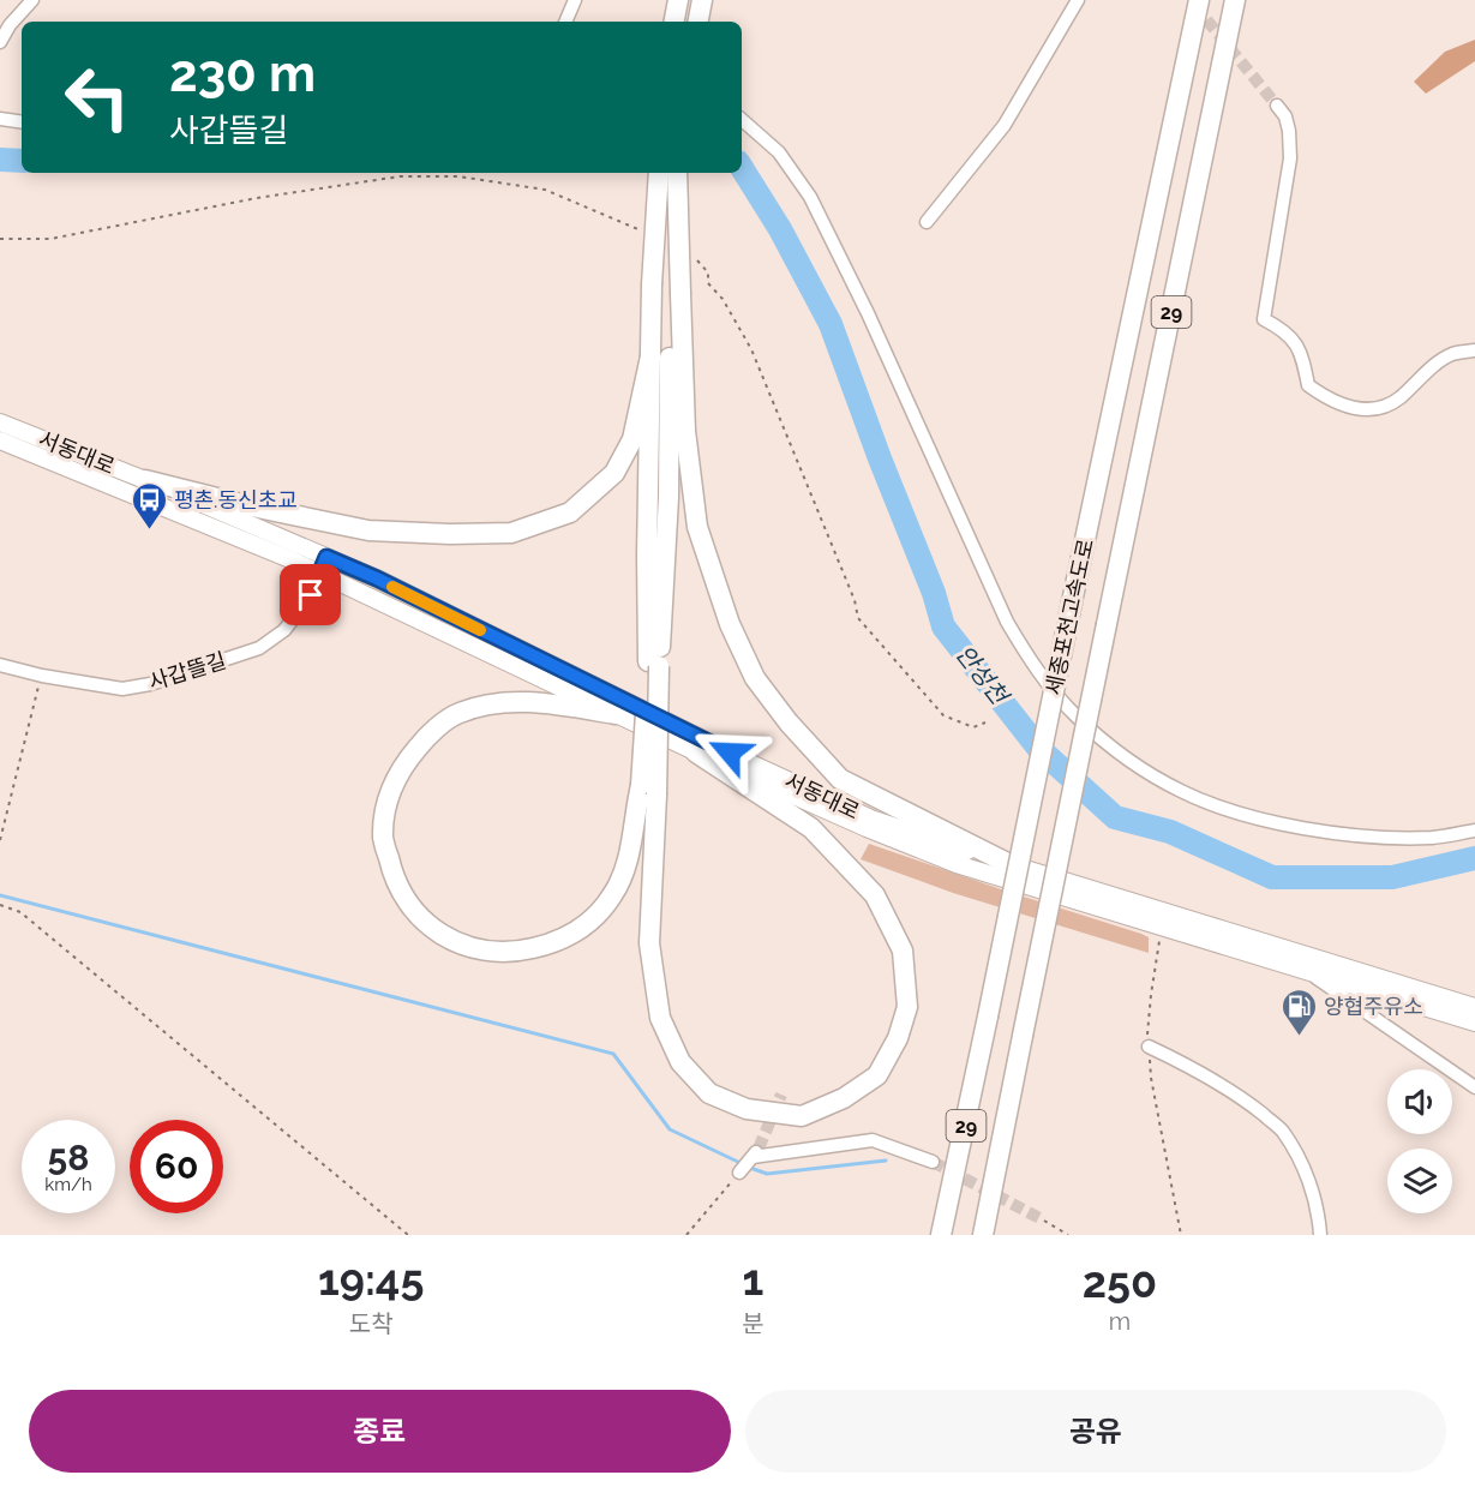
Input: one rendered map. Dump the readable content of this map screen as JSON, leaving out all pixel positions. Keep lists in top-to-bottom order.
{
  "streets": {
    "highway": ["29", "세종포천고속도로"],
    "main road": ["서동대로"],
    "street": ["사갑뜰길"]
  },
  "crossings": [
    ["서동대로", "사갑뜰길"]
  ],
  "water": ["안성천"],
  "places": {
    "bus stop": ["평촌.동신초교"],
    "fuel station": ["양협주유소"]
  },
  "page": {
    "turn": ["230 m", "사갑뜰길"],
    "speed": "58 km/h",
    "limit": "60",
    "eta": [
      "19:45",
      "도착",
      "1",
      "분",
      "250",
      "m"
    ],
    "buttons": ["종료", "공유"]
  }
}
